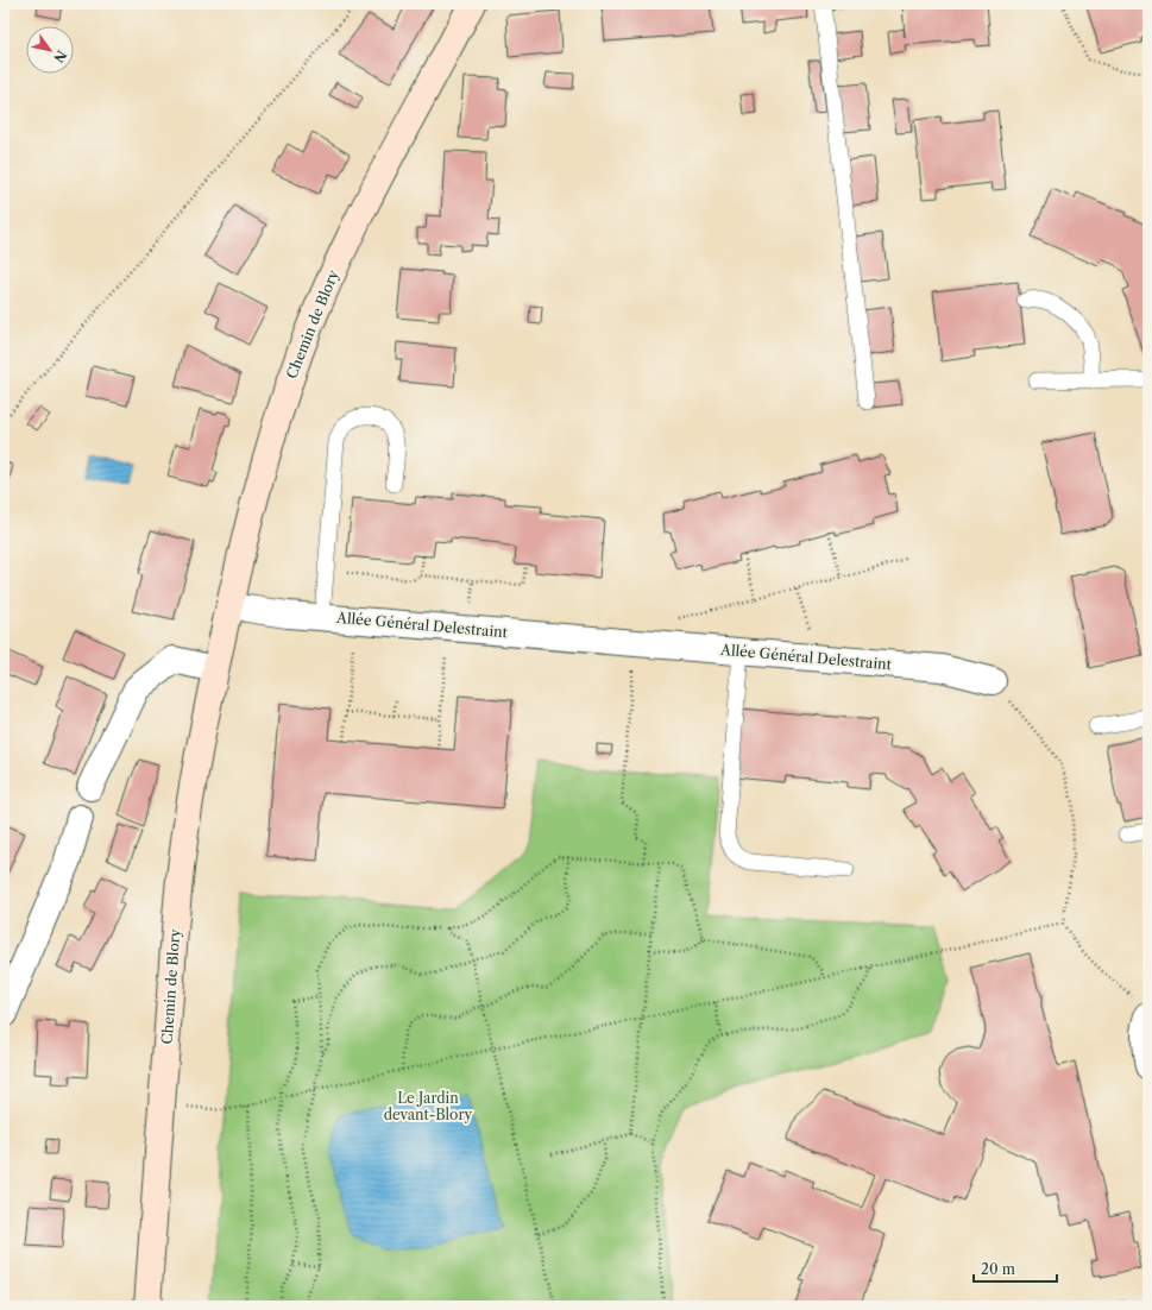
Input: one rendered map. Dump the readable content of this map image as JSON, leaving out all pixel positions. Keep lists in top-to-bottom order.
{
  "streets": {
    "street": ["Chemin de Blory", "Allée Général Delestraint"]
  },
  "crossings": [
    ["Chemin de Blory", "Allée Général Delestraint"]
  ],
  "parks": ["Le Jardin devant-Blory"],
  "scale_bar": "20 m",
  "north": "bottom right"
}
